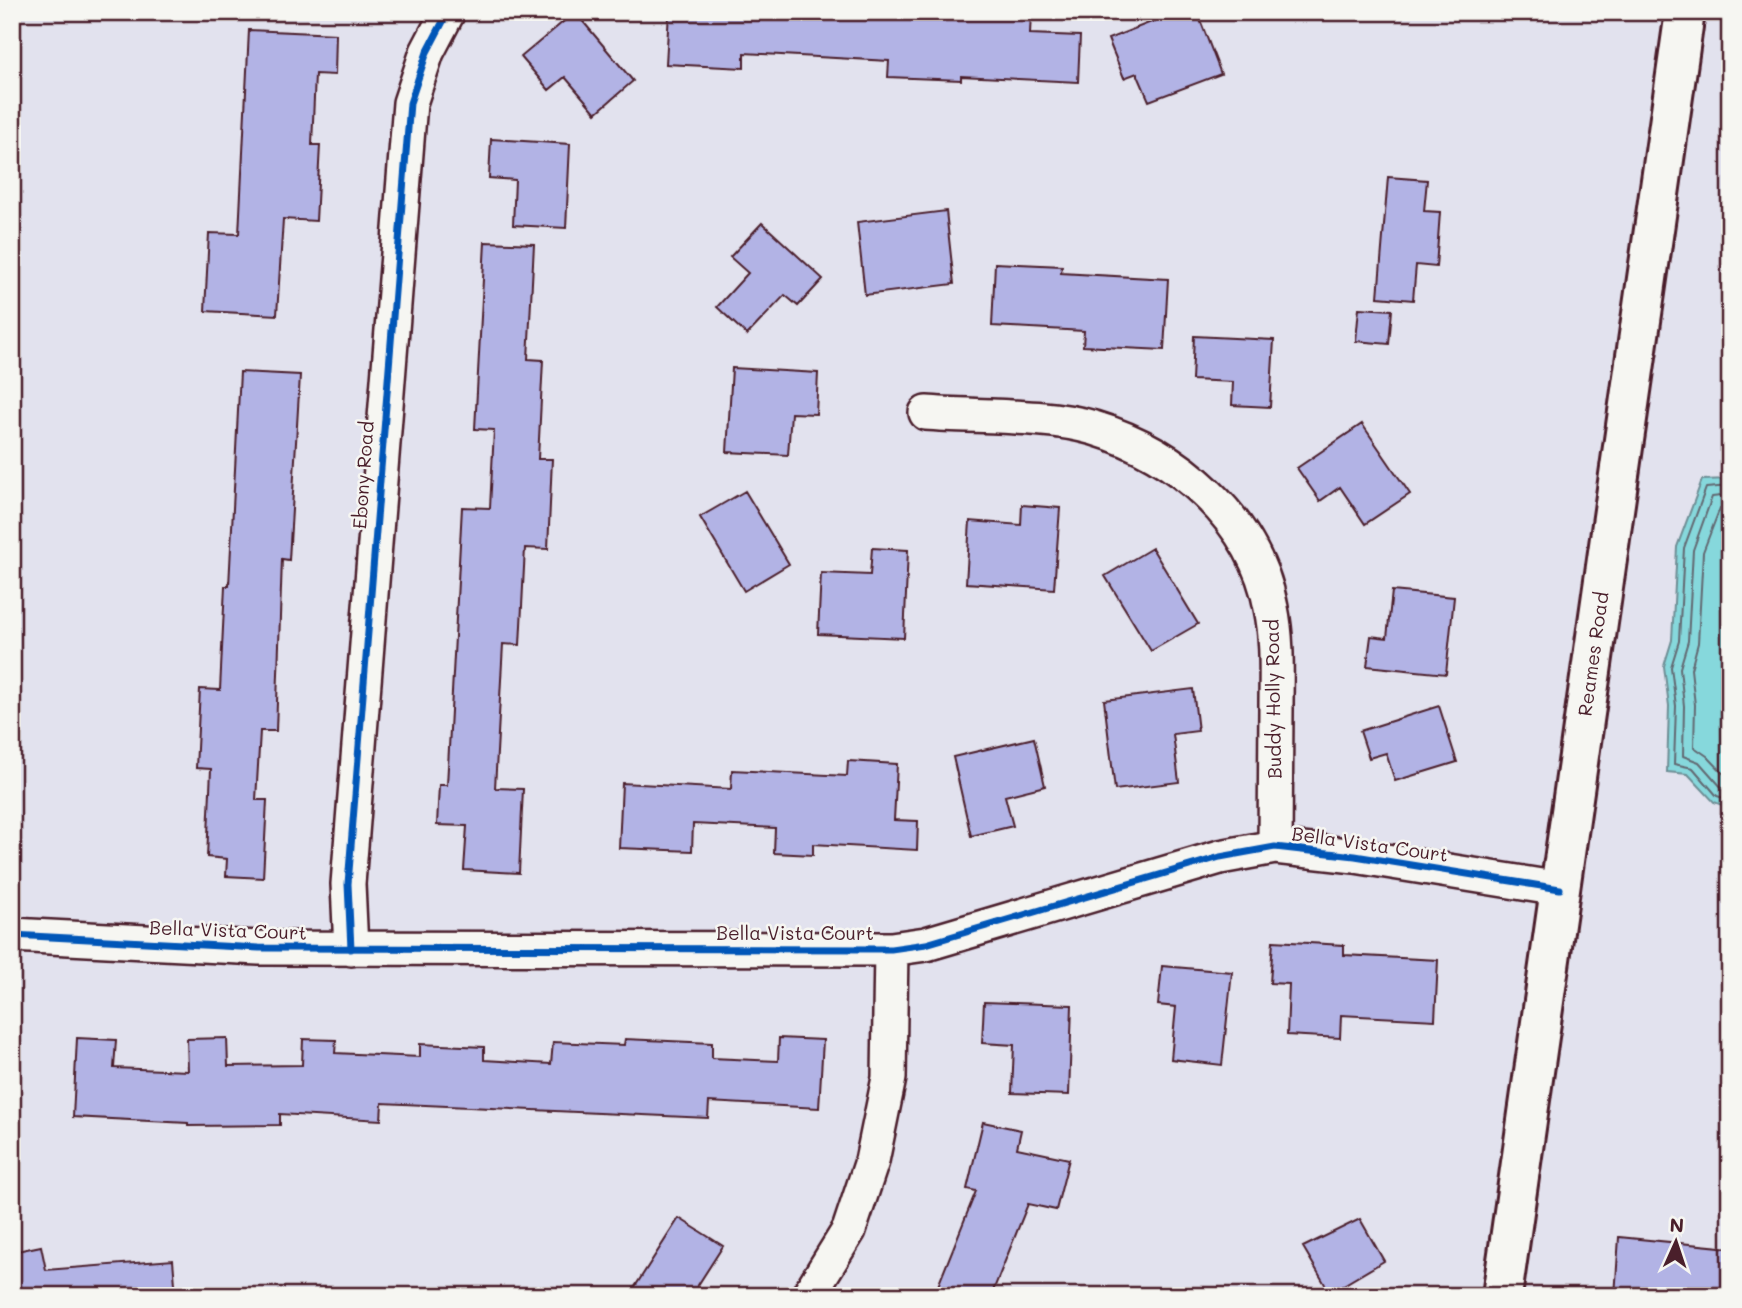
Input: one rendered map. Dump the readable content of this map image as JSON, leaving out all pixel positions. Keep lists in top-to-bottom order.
{
  "streets": {
    "main road": ["Reames Road"],
    "street": ["Ebony Road", "Buddy Holly Road", "Bella Vista Court"]
  },
  "crossings": [
    ["Ebony Road", "Bella Vista Court"],
    ["Reames Road", "Bella Vista Court"],
    ["Buddy Holly Road", "Bella Vista Court"]
  ],
  "north": "top"
}
